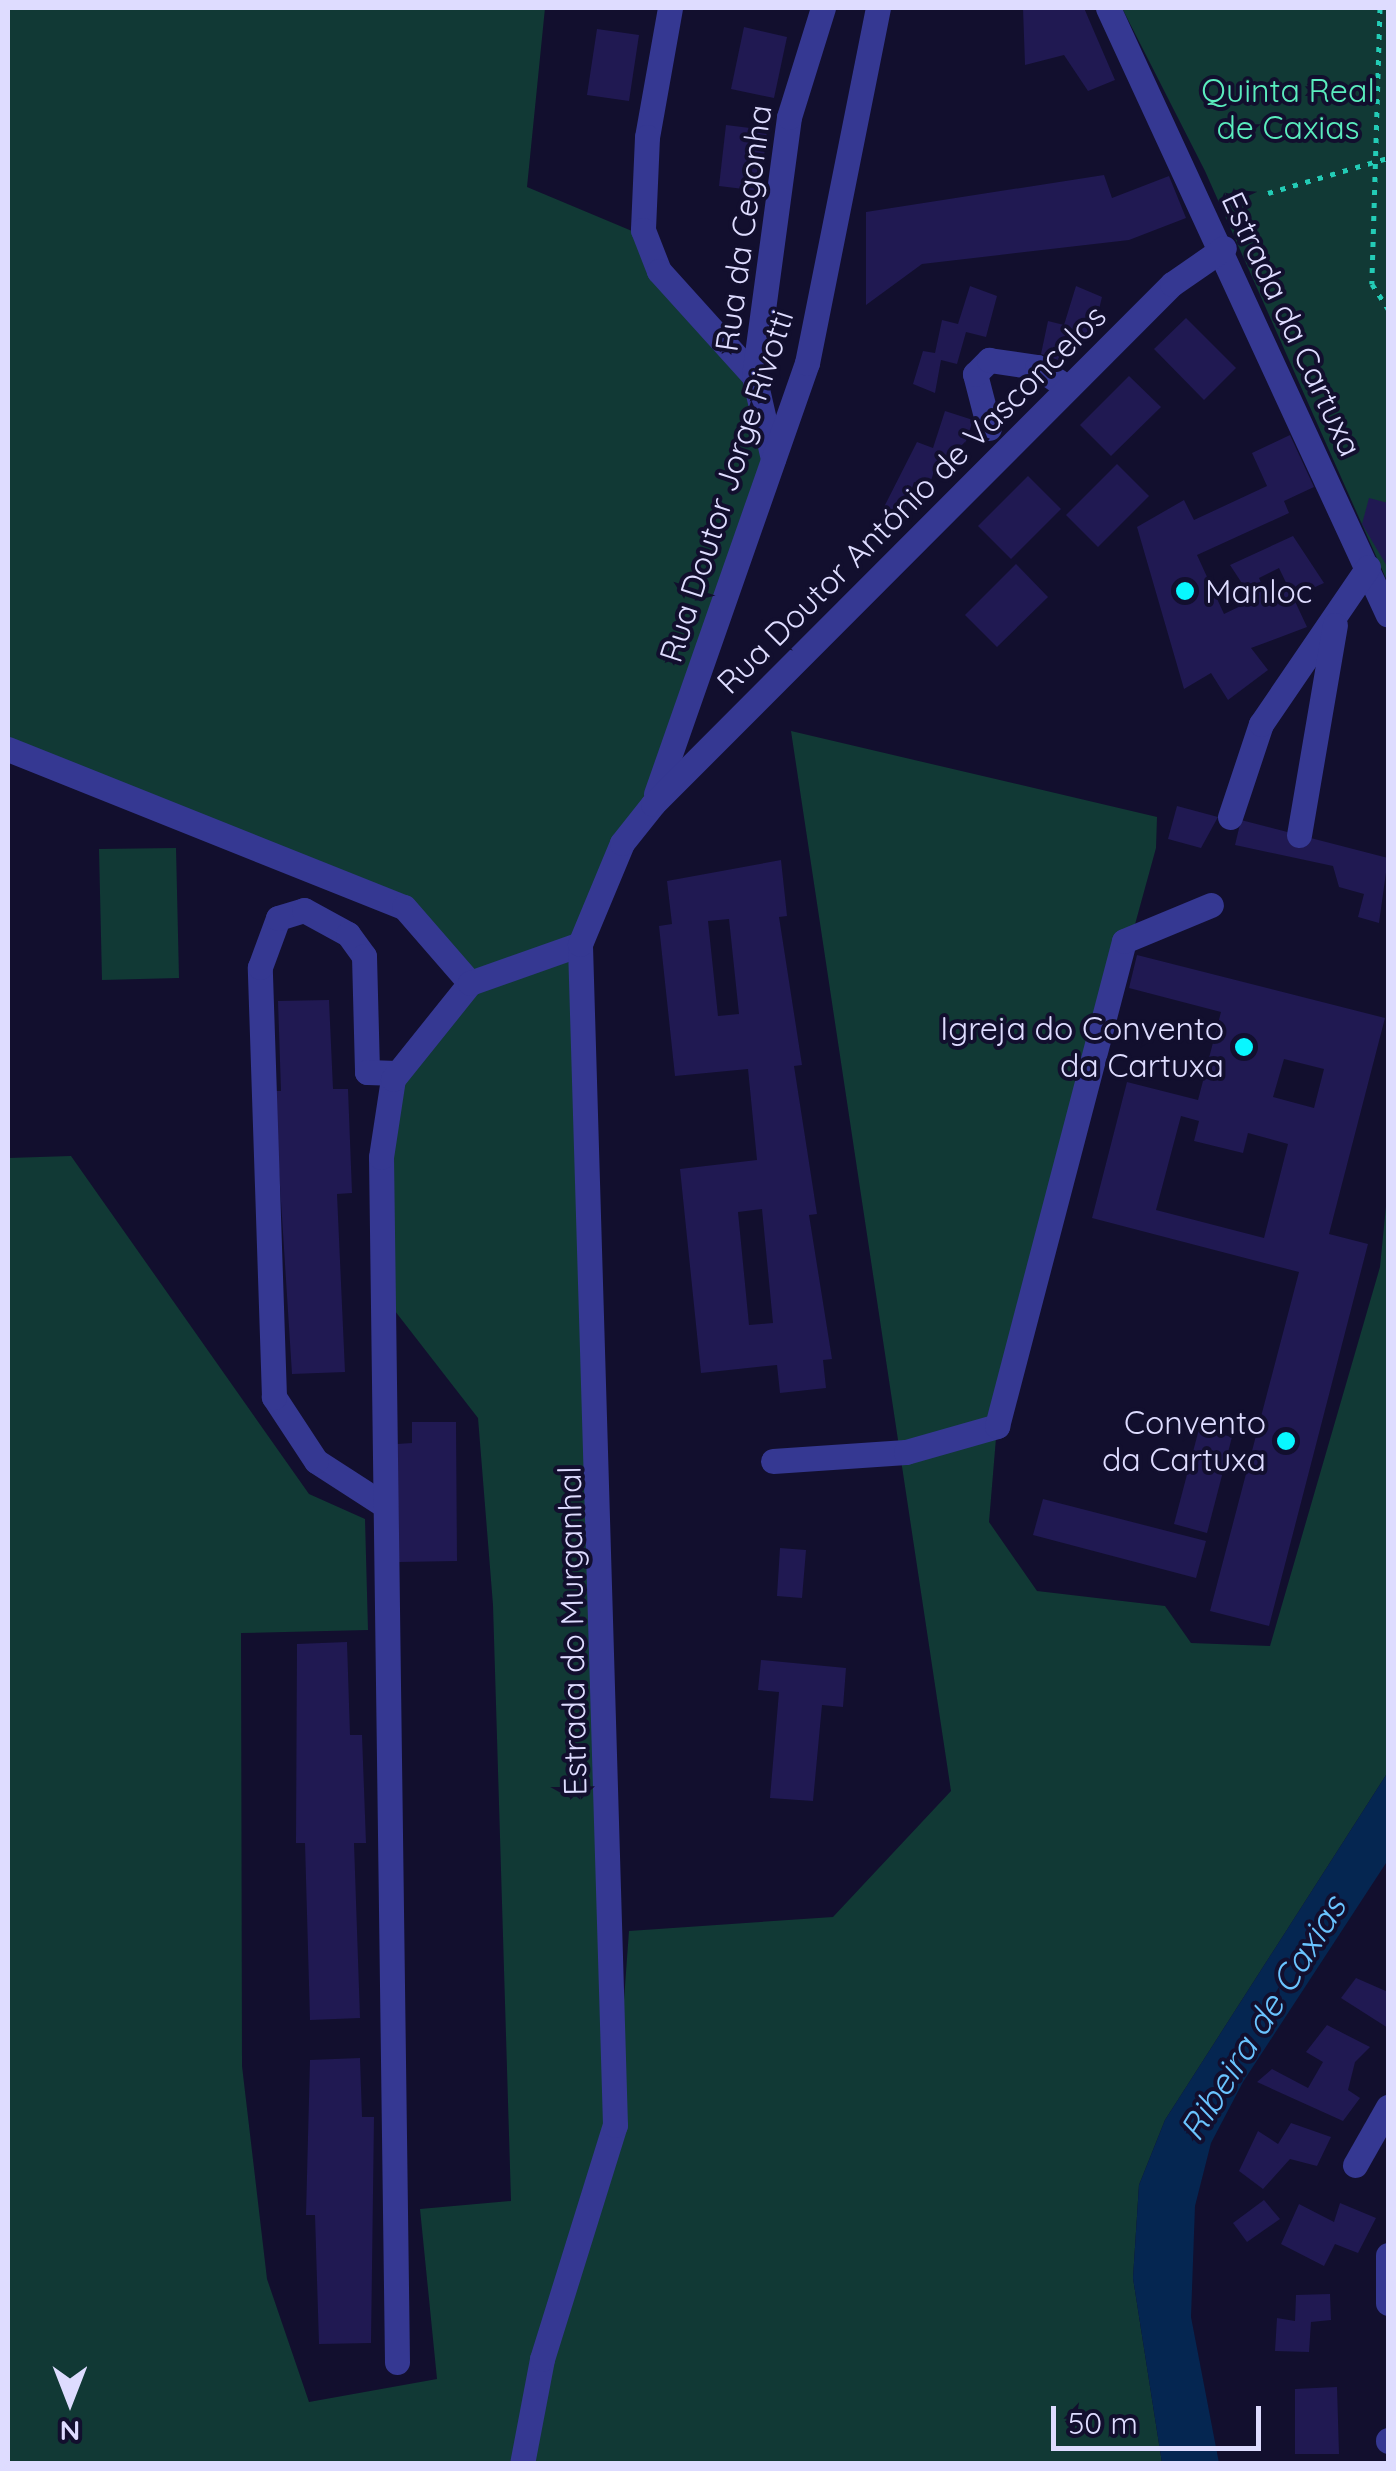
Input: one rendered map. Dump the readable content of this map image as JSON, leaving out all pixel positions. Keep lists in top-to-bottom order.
{
  "streets": {
    "street": [
      "Rua da Cegonha",
      "Estrada da Cartuxa",
      "Rua Doutor Jorge Rivotti",
      "Rua Doutor António de Vasconcelos",
      "Estrada do Murganhal"
    ]
  },
  "crossings": [
    ["Rua da Cegonha", "Rua Doutor Jorge Rivotti"],
    ["Estrada da Cartuxa", "Rua Doutor António de Vasconcelos"],
    ["Rua Doutor Jorge Rivotti", "Rua Doutor António de Vasconcelos"],
    ["Rua Doutor Jorge Rivotti", "Estrada do Murganhal"],
    ["Rua Doutor António de Vasconcelos", "Estrada do Murganhal"]
  ],
  "water": ["Ribeira de Caxias"],
  "parks": ["Quinta Real de Caxias"],
  "places": ["Manloc", "Igreja do Convento da Cartuxa", "Convento da Cartuxa"],
  "scale_bar": "50 m",
  "north": "bottom"
}
